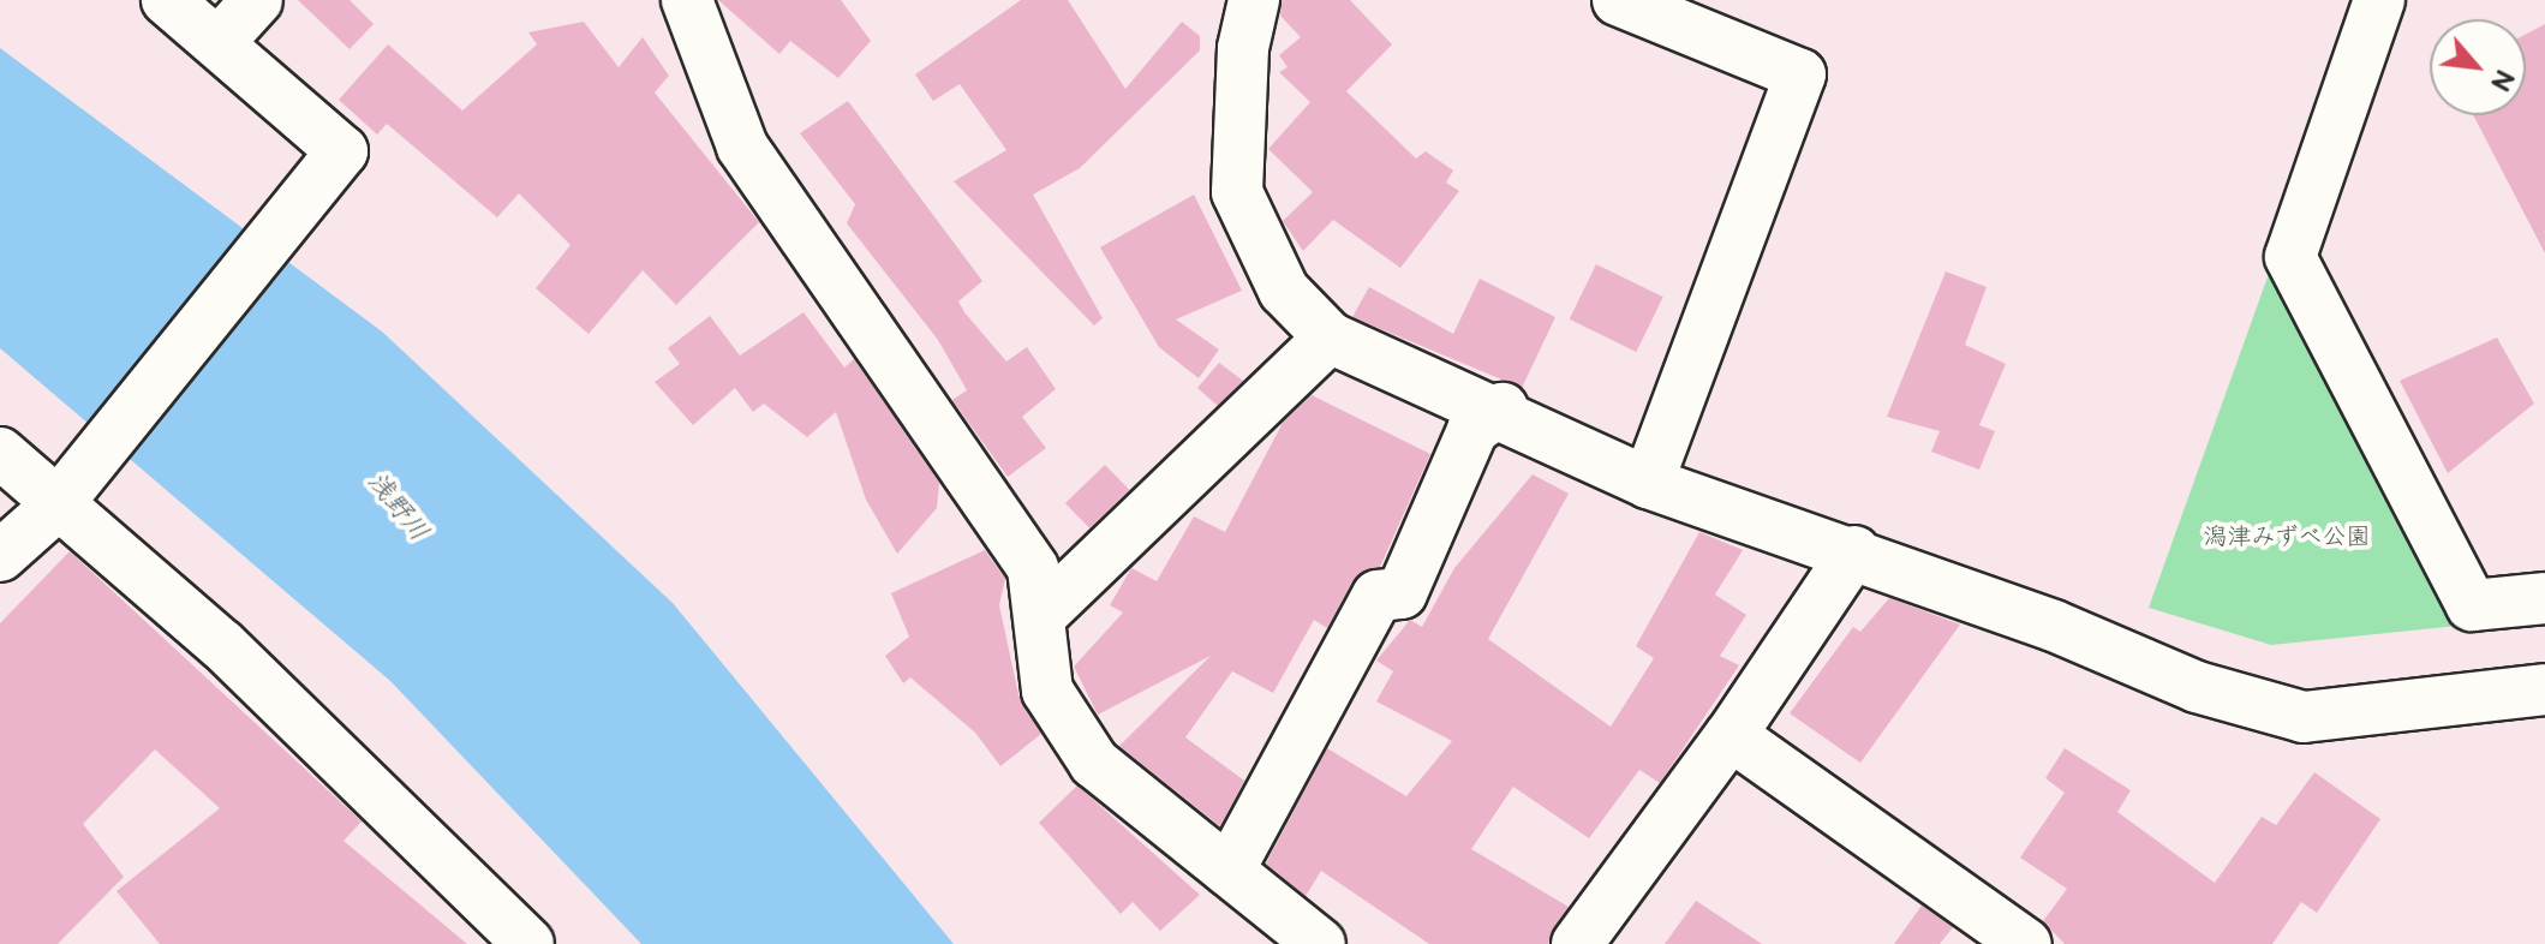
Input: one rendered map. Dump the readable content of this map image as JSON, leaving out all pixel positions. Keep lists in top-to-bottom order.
{
  "water": ["浅野川"],
  "parks": ["潟津みずべ公園"],
  "north": "bottom right"
}
